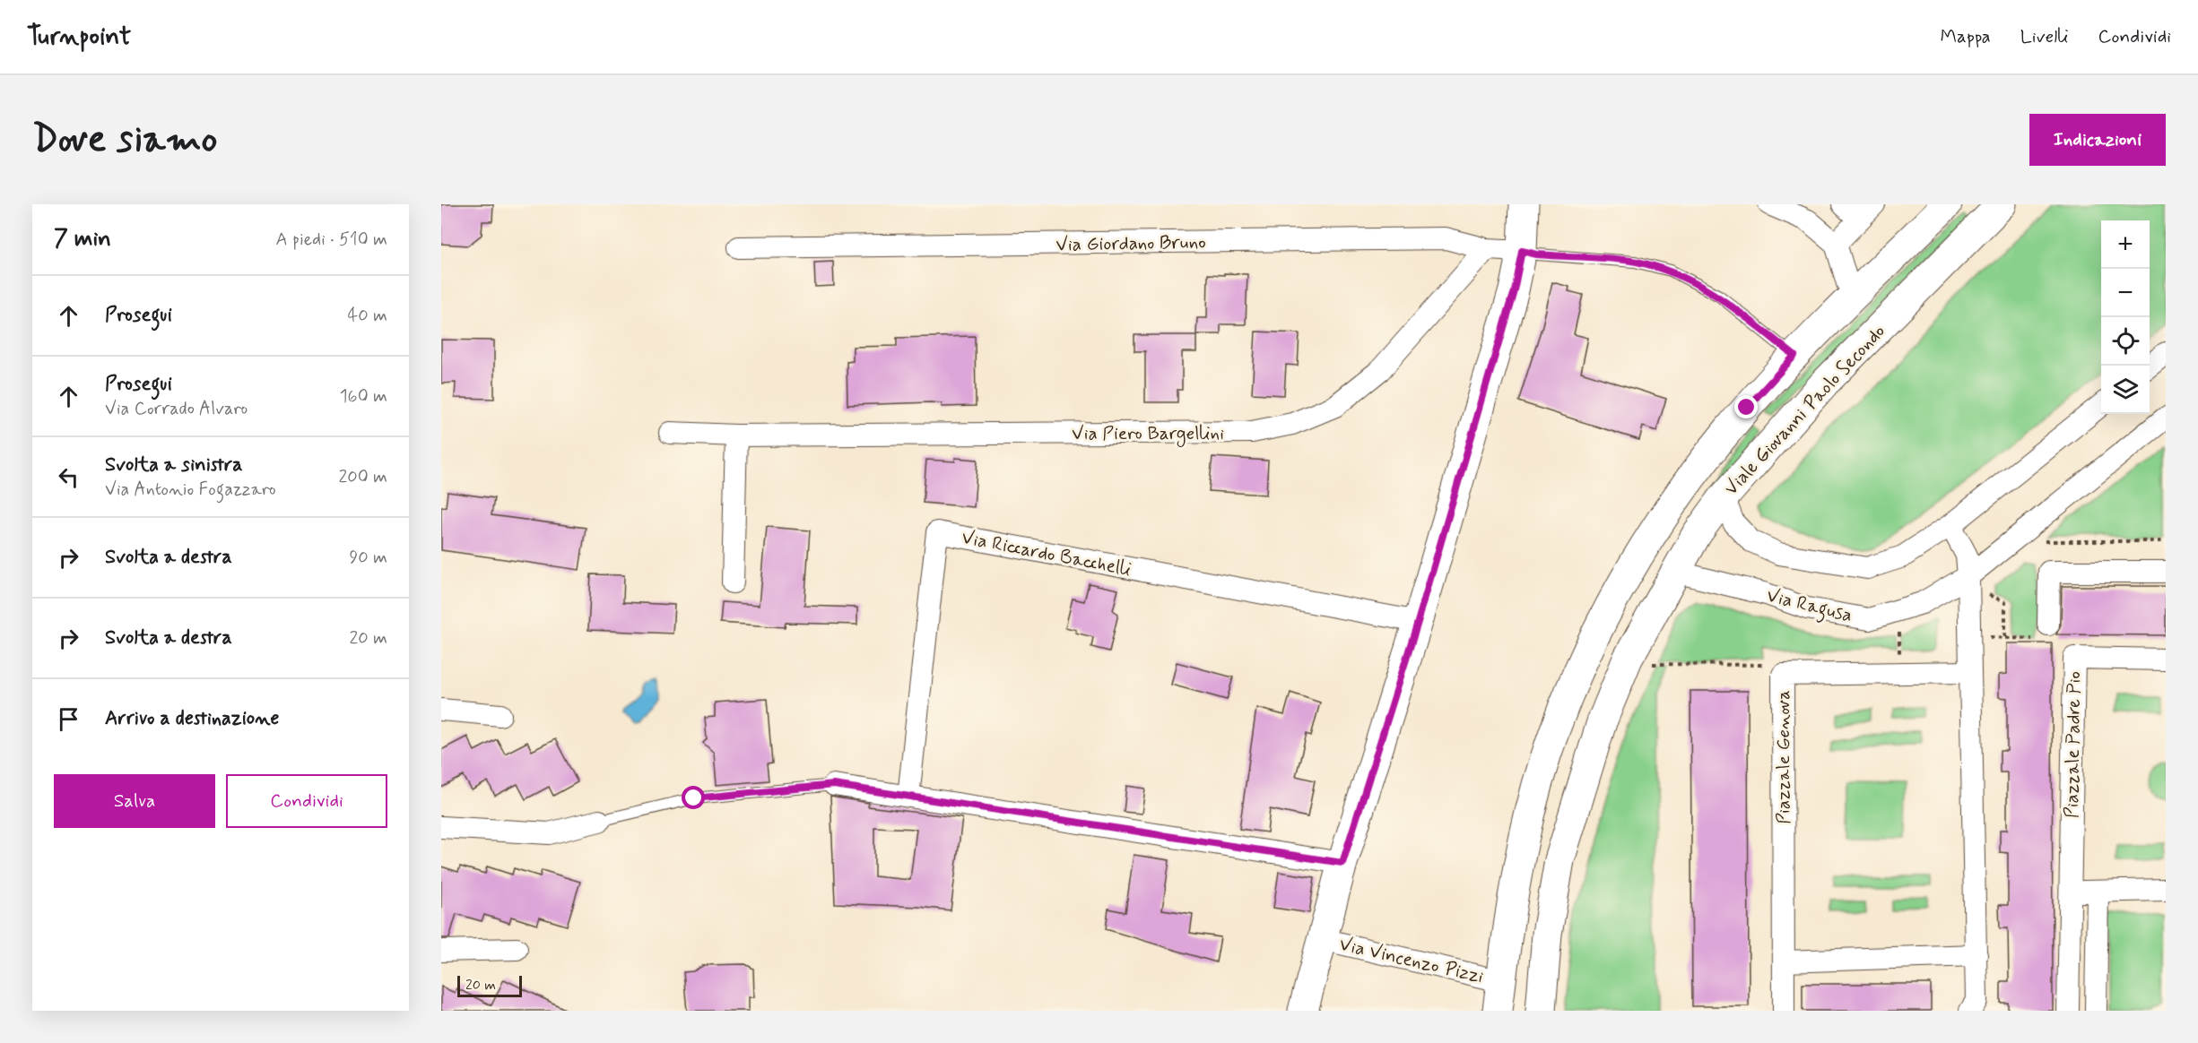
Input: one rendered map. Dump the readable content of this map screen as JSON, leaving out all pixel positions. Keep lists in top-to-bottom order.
{
  "streets": {
    "main road": ["Viale Giovanni Paolo Secondo"],
    "street": [
      "Via Giordano Bruno",
      "Via Piero Bargellini",
      "Via Riccardo Bacchelli",
      "Via Ragusa",
      "Piazzale Padre Pio",
      "Piazzale Genova",
      "Via Vincenzo Pizzi"
    ]
  },
  "crossings": [
    ["Via Giordano Bruno", "Via Piero Bargellini"],
    ["Viale Giovanni Paolo Secondo", "Via Ragusa"],
    ["Viale Giovanni Paolo Secondo", "Via Vincenzo Pizzi"]
  ],
  "scale_bar": "20 m",
  "page": {
    "header": "Turnpoint",
    "nav": ["Mappa", "Livelli", "Condividi"],
    "buttons": [
      "Indicazioni",
      ["Salva", "Condividi"]
    ],
    "title": "Dove siamo",
    "heading": ["7 min", "A piedi · 510 m"],
    "map_buttons": ["+", "−"],
    "list": [
      ["Prosegui", "40 m"],
      ["Prosegui", "Via Corrado Alvaro", "160 m"],
      ["Svolta a sinistra", "Via Antonio Fogazzaro", "200 m"],
      ["Svolta a destra", "90 m"],
      ["Svolta a destra", "20 m"],
      "Arrivo a destinazione"
    ],
    "scale": "20 m"
  }
}
